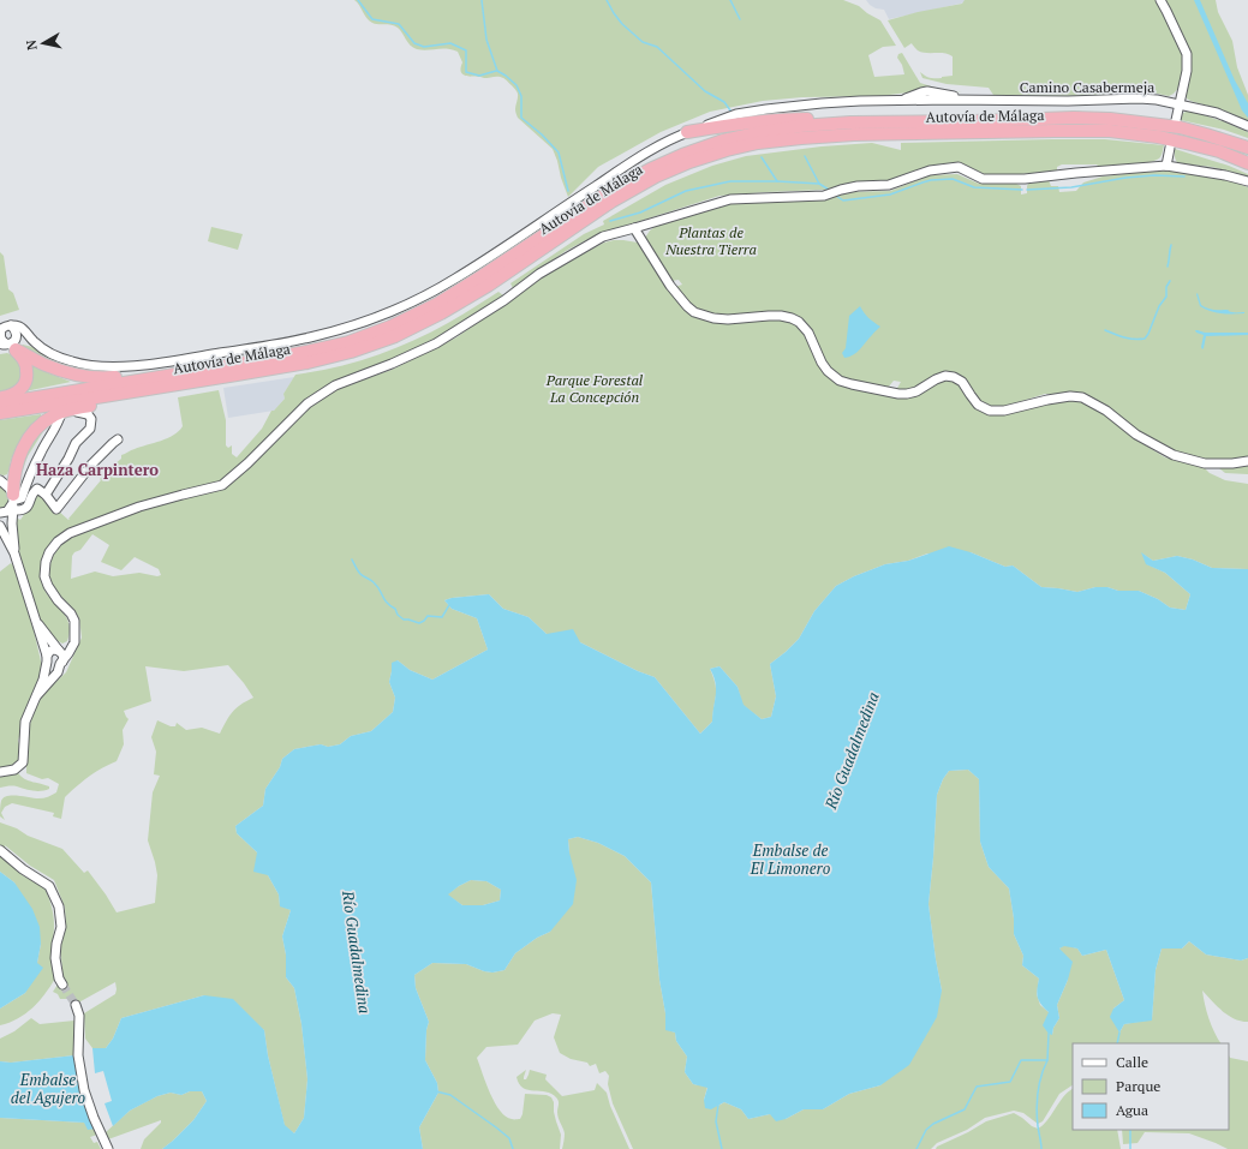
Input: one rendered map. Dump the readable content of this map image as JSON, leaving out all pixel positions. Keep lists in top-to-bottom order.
{
  "streets": {
    "highway": ["Autovía de Málaga"],
    "street": ["Camino Casabermeja"]
  },
  "districts": ["Haza Carpintero"],
  "water": ["Río Guadalmedina", "Embalse de El Limonero", "Embalse del Agujero"],
  "parks": ["Plantas de Nuestra Tierra", "Parque Forestal La Concepción"],
  "legend": ["Calle", "Parque", "Agua"],
  "north": "left"
}
